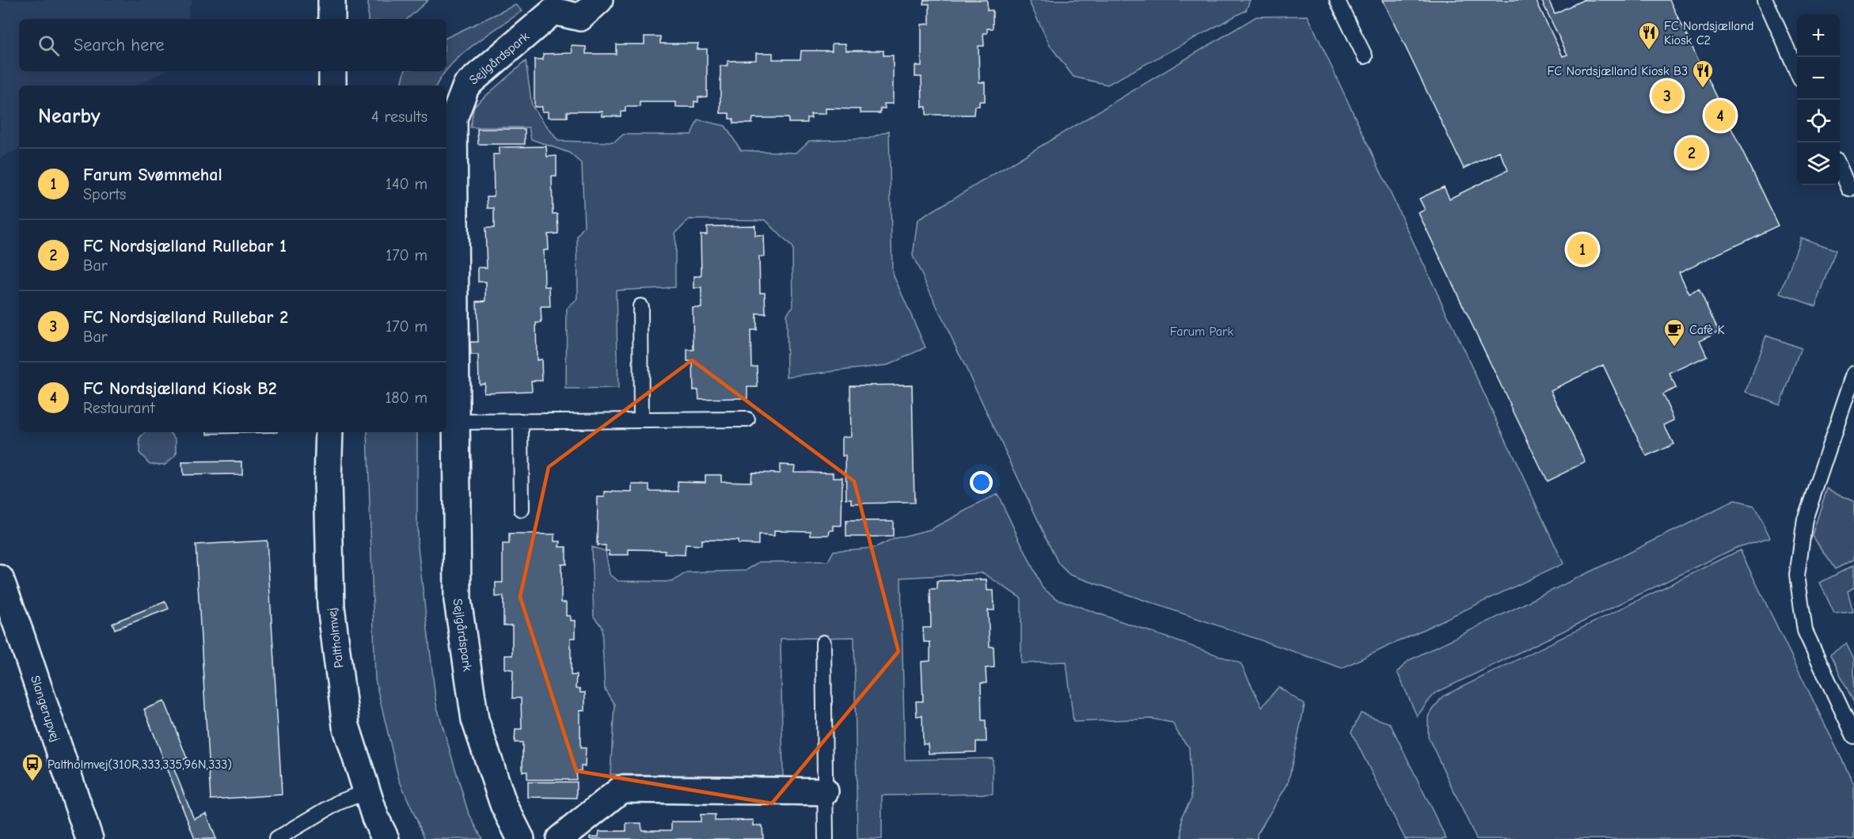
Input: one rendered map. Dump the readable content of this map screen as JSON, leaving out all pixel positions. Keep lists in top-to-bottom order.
{
  "streets": {
    "street": ["Sejlgårdspark", "Paltholmvej", "Slangerupvej"]
  },
  "parks": ["Farum Park"],
  "places": {
    "restaurant": ["FC Nordsjælland Kiosk C2", "FC Nordsjælland Kiosk B3"],
    "cafe": ["Cafè K"],
    "bus stop": ["Paltholmvej(310R,333,335,96N,333)"]
  },
  "page": {
    "map_buttons": ["+", "−"],
    "search": "Search here",
    "pins": [
      "3",
      "4",
      "2",
      "1"
    ],
    "heading": ["Nearby", "4 results"],
    "list": [
      {
        "mark": "1",
        "name": "Farum Svømmehal",
        "note": "Sports",
        "value": "140 m"
      },
      {
        "mark": "2",
        "name": "FC Nordsjælland Rullebar 1",
        "note": "Bar",
        "value": "170 m"
      },
      {
        "mark": "3",
        "name": "FC Nordsjælland Rullebar 2",
        "note": "Bar",
        "value": "170 m"
      },
      {
        "mark": "4",
        "name": "FC Nordsjælland Kiosk B2",
        "note": "Restaurant",
        "value": "180 m"
      }
    ]
  }
}
